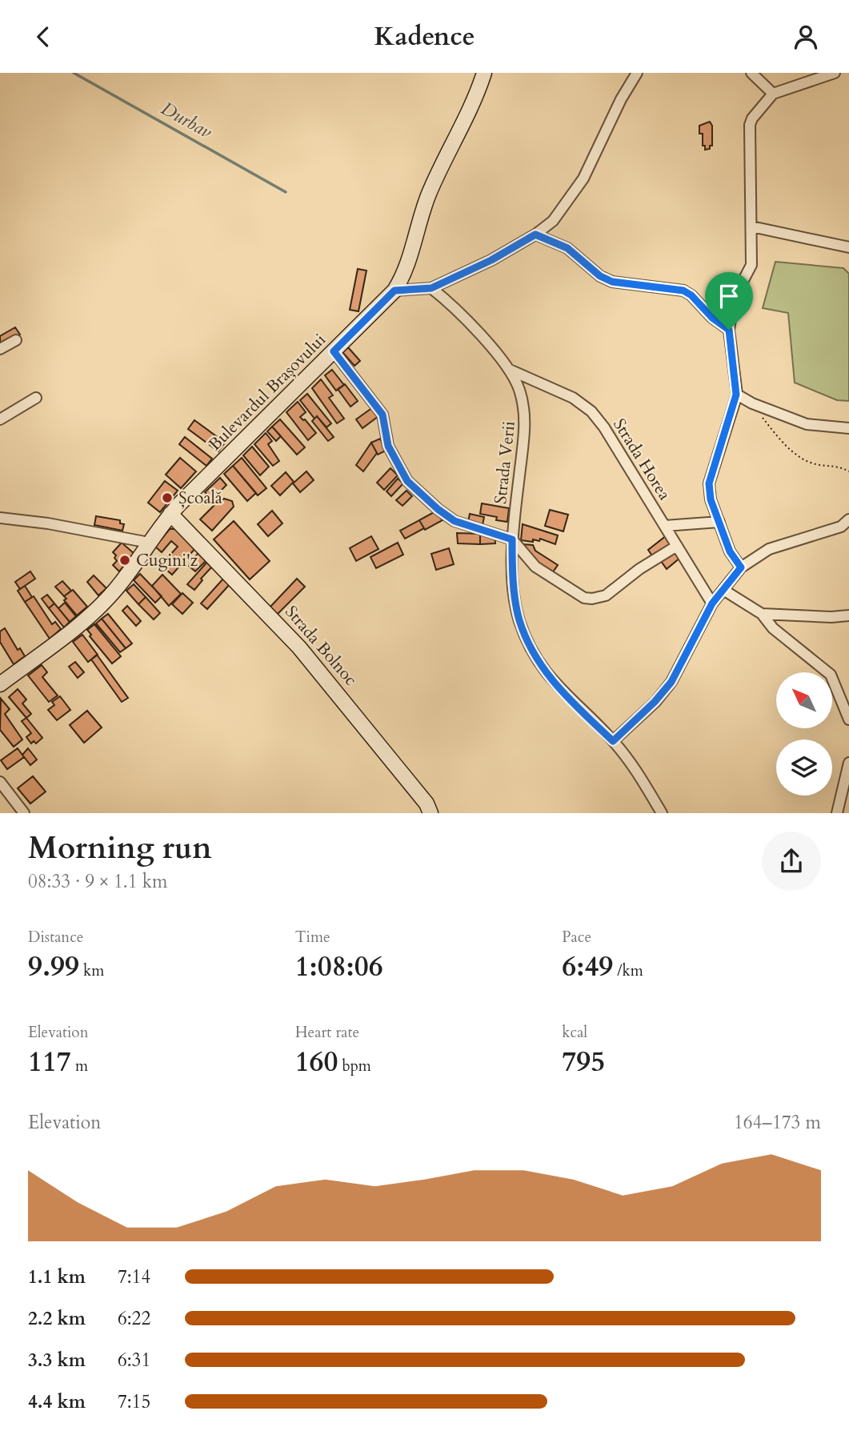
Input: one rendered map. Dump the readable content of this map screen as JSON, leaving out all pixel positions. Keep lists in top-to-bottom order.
{
  "streets": {
    "main road": ["Bulevardul Brașovului", "Strada Bolnoc"],
    "street": ["Strada Horea", "Strada Verii"]
  },
  "crossings": [
    ["Bulevardul Brașovului", "Strada Bolnoc"],
    ["Strada Horea", "Strada Verii"]
  ],
  "water": ["Durbav"],
  "places": ["Școală", "Cugini'z"],
  "north": "top left",
  "page": {
    "header": "Kadence",
    "heading": ["Morning run", "08:33 · 9 × 1.1 km"],
    "stats": [
      ["Distance", "9.99 km"],
      ["Time", "1:08:06"],
      ["Pace", "6:49 /km"],
      ["Elevation", "117 m"],
      ["Heart rate", "160 bpm"],
      ["kcal", "795"]
    ],
    "chart": ["Elevation", "164–173 m"],
    "list": [
      {
        "name": "1.1 km",
        "note": "7:14"
      },
      {
        "name": "2.2 km",
        "note": "6:22"
      },
      {
        "name": "3.3 km",
        "note": "6:31"
      },
      {
        "name": "4.4 km",
        "note": "7:15"
      }
    ]
  }
}
